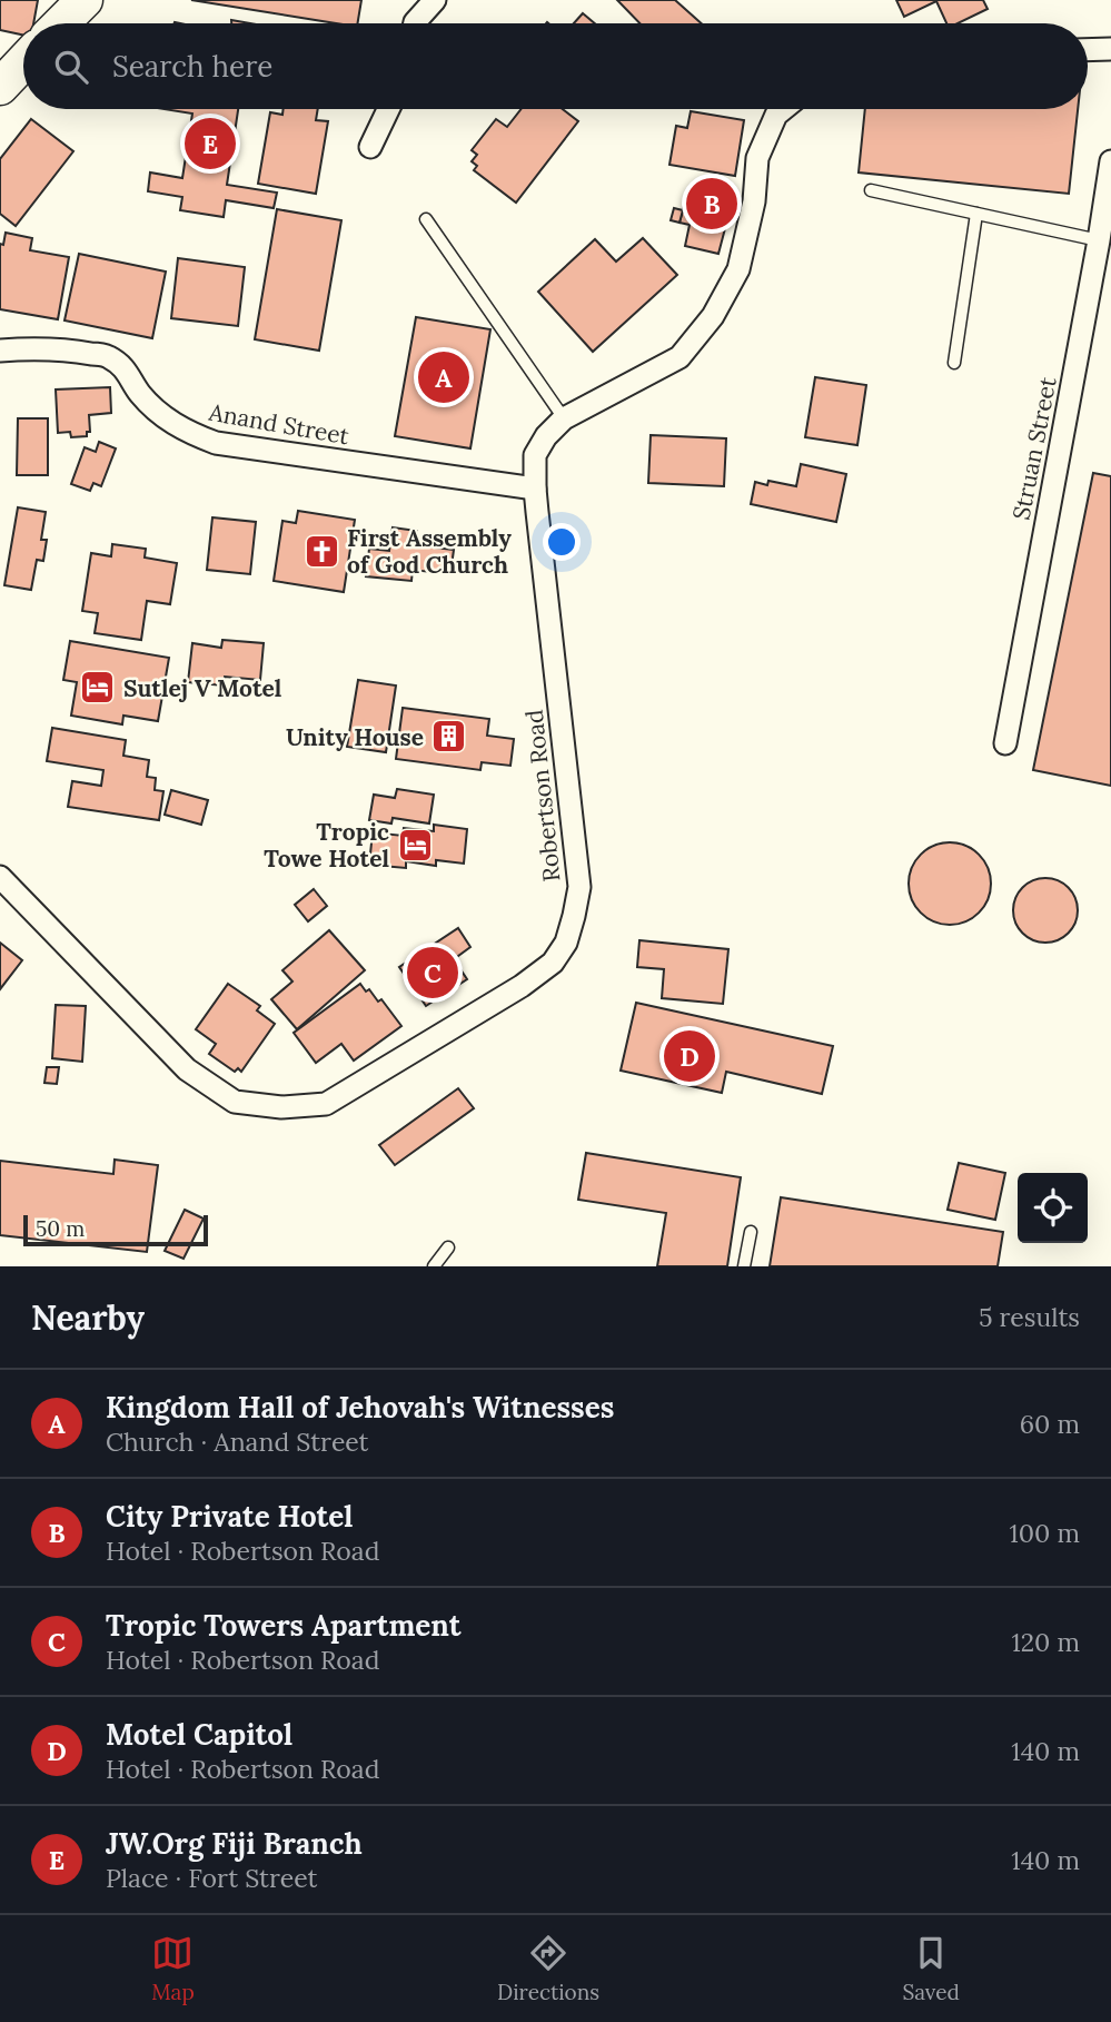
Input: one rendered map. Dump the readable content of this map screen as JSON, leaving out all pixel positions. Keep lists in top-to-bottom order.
{
  "streets": {
    "street": ["Anand Street", "Struan Street", "Robertson Road"]
  },
  "crossings": [
    ["Anand Street", "Robertson Road"]
  ],
  "places": {
    "church": ["First Assembly of God Church"],
    "hotel": ["Sutlej V Motel", "Tropic Towe Hotel"],
    "building": ["Unity House"]
  },
  "scale_bar": "50 m",
  "page": {
    "search": "Search here",
    "pins": [
      "E",
      "B",
      "A",
      "C",
      "D"
    ],
    "scale": "50 m",
    "heading": ["Nearby", "5 results"],
    "list": [
      {
        "mark": "A",
        "name": "Kingdom Hall of Jehovah's Witnesses",
        "note": "Church · Anand Street",
        "value": "60 m"
      },
      {
        "mark": "B",
        "name": "City Private Hotel",
        "note": "Hotel · Robertson Road",
        "value": "100 m"
      },
      {
        "mark": "C",
        "name": "Tropic Towers Apartment",
        "note": "Hotel · Robertson Road",
        "value": "120 m"
      },
      {
        "mark": "D",
        "name": "Motel Capitol",
        "note": "Hotel · Robertson Road",
        "value": "140 m"
      },
      {
        "mark": "E",
        "name": "JW.Org Fiji Branch",
        "note": "Place · Fort Street",
        "value": "140 m"
      }
    ],
    "nav": ["Map", "Directions", "Saved"]
  }
}
